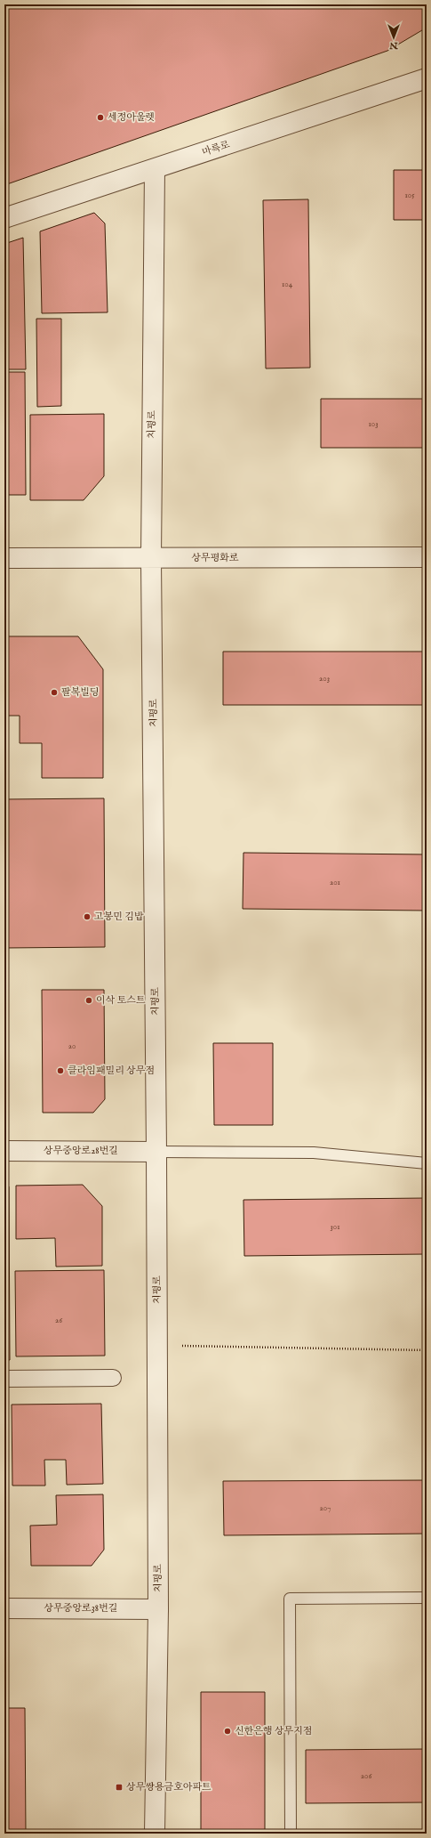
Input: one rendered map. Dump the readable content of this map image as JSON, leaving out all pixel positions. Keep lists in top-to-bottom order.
{
  "streets": {
    "street": [
      "마륵로",
      "치평로",
      "상무평화로",
      "상무중앙로28번길",
      "상무중앙로38번길"
    ]
  },
  "crossings": [
    ["마륵로", "치평로"],
    ["치평로", "상무평화로"],
    ["치평로", "상무중앙로28번길"],
    ["치평로", "상무중앙로38번길"]
  ],
  "places": {
    "other": [
      "세정아울렛",
      "팔복빌딩",
      "고봉민 김밥",
      "이삭 토스트",
      "클라임패밀리 상무점",
      "신한은행 상무지점"
    ],
    "transit": ["상무쌍용금호아파트"]
  },
  "house_numbers": [
    "105",
    "104",
    "103",
    "203",
    "201",
    "20",
    "301",
    "26",
    "207",
    "206"
  ],
  "north": "bottom"
}
